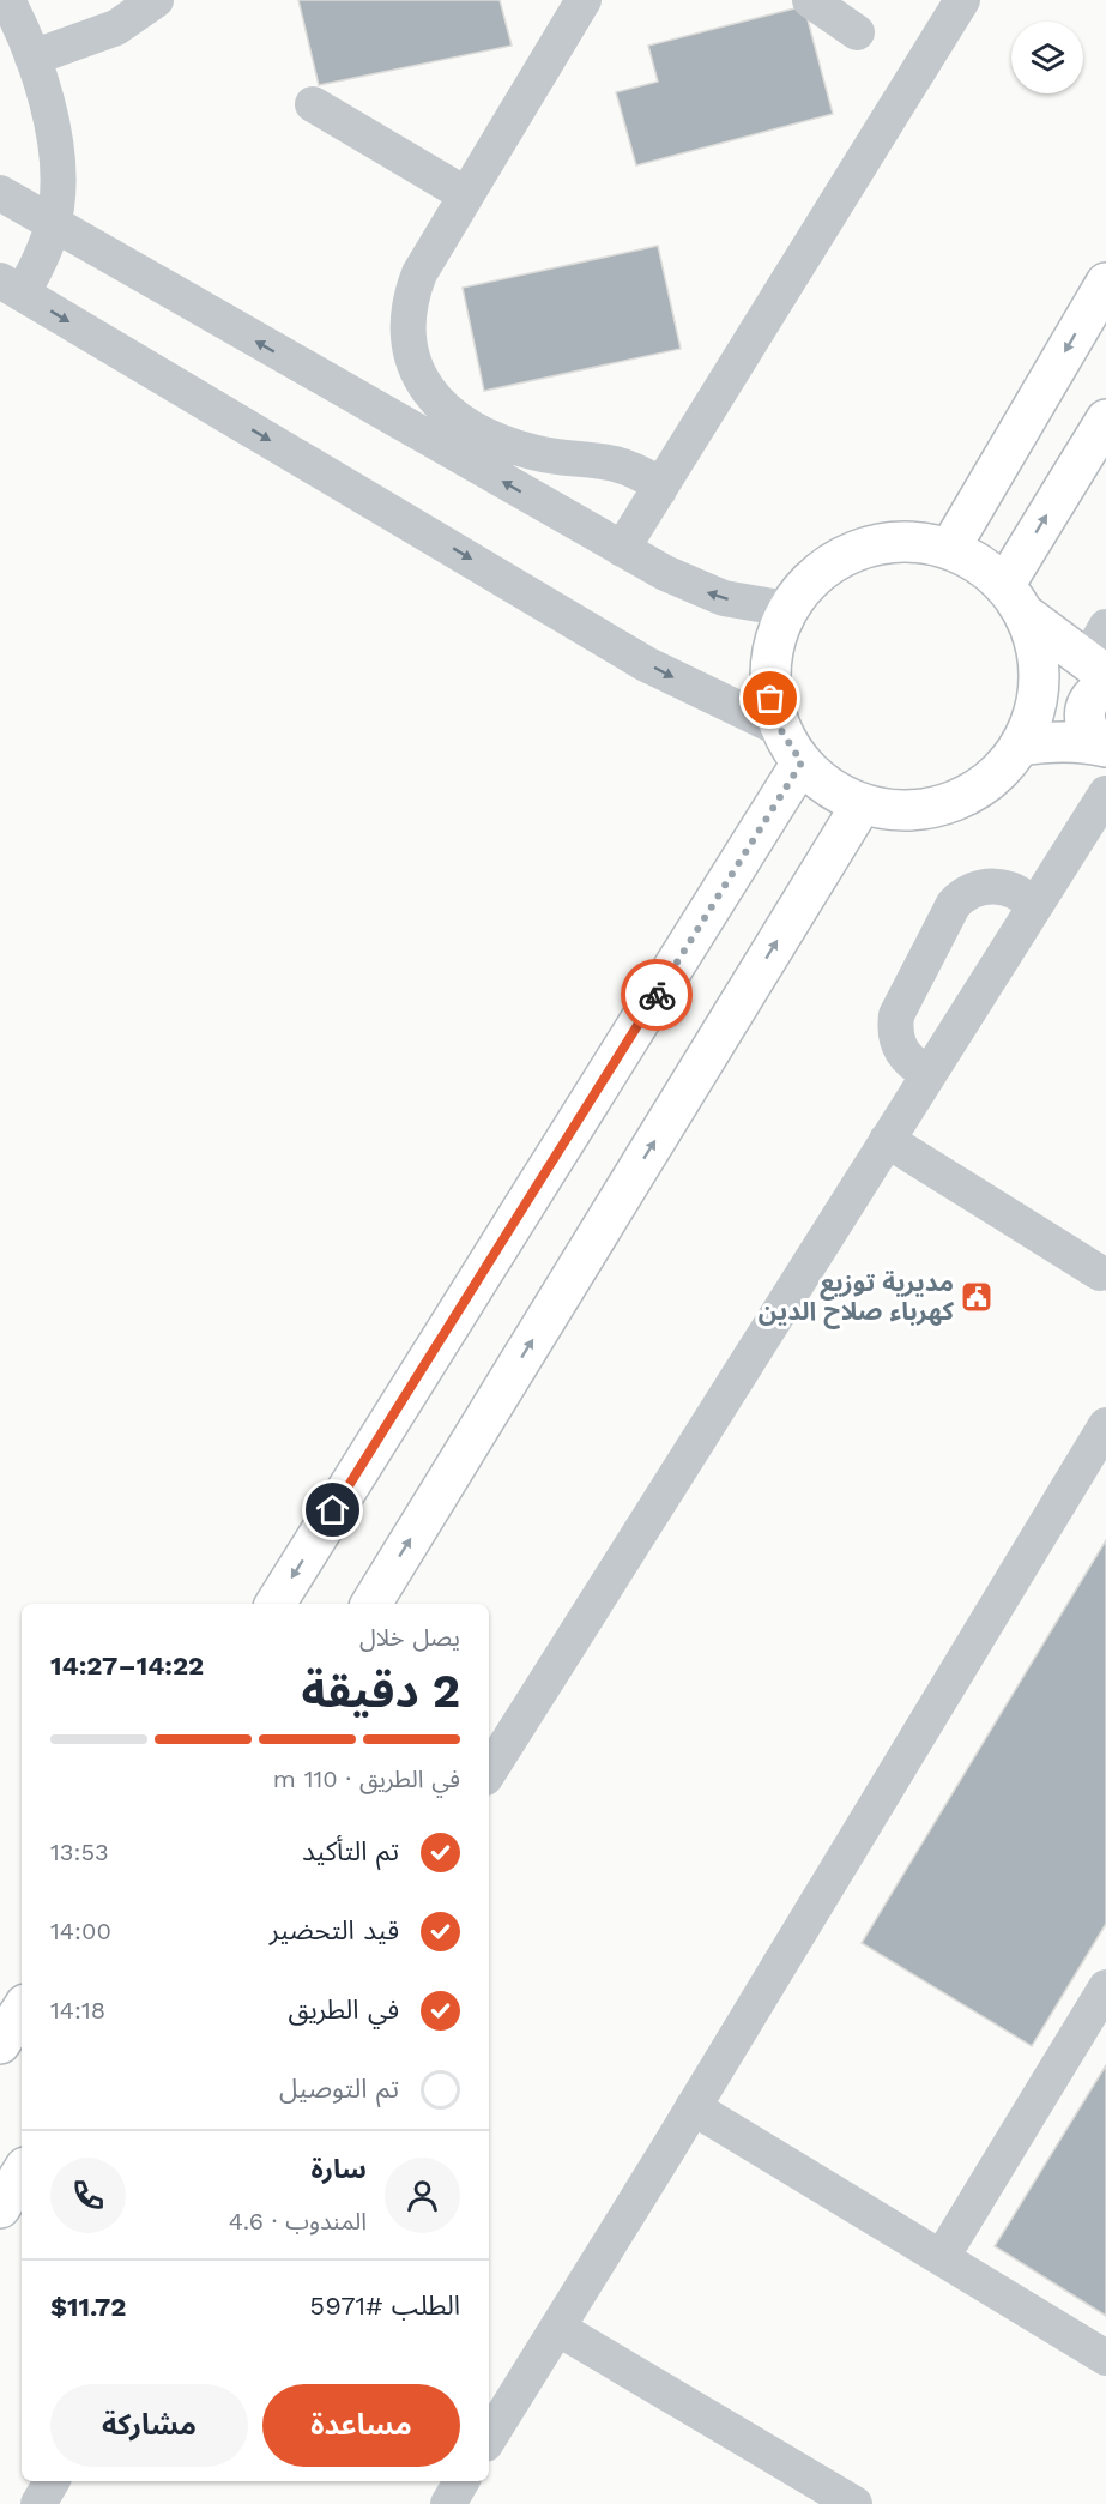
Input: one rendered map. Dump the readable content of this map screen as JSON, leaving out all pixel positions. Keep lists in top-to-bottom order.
{
  "places": {
    "public building": ["مديرية توزيع كهرباء صلاح الدين"]
  },
  "page": {
    "heading": ["2 دقيقة", "يصل خلال", "14:22–14:27"],
    "panel": [
      "سارة",
      "المندوب · 4.6",
      "الطلب #5971",
      "$11.72"
    ],
    "bar": "في الطريق · 110 m",
    "list": [
      ["تم التأكيد", "13:53"],
      ["قيد التحضير", "14:00"],
      ["في الطريق", "14:18"],
      "تم التوصيل"
    ],
    "buttons": ["مساعدة", "مشاركة"]
  }
}
